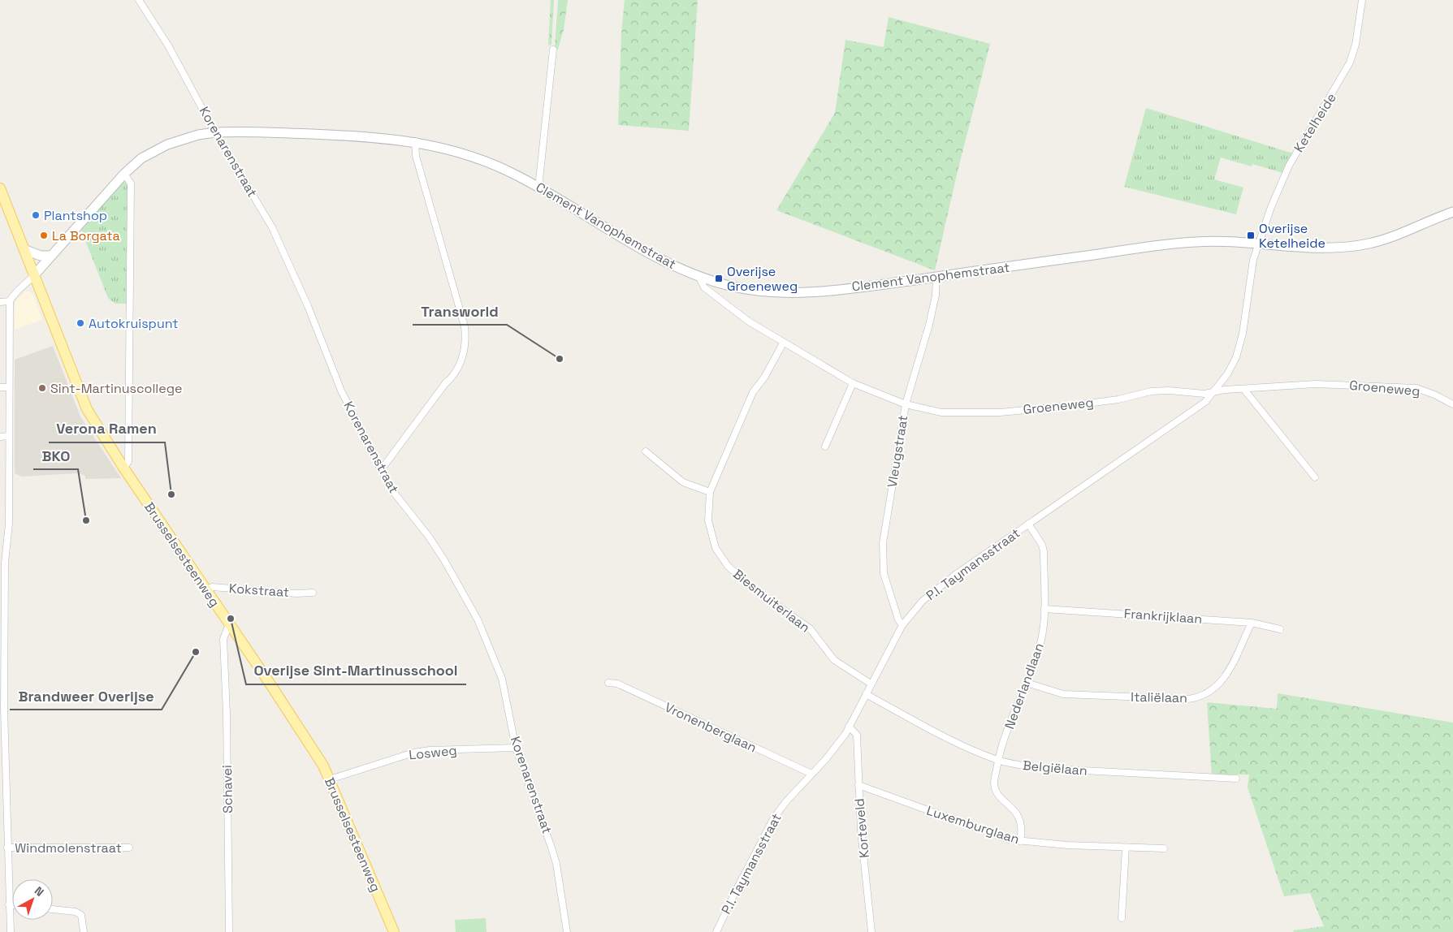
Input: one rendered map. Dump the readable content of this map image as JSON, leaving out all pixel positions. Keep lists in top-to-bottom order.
{
  "streets": {
    "main road": ["Brusselsesteenweg"],
    "street": [
      "Ketelheide",
      "Korenarenstraat",
      "Clement Vanophemstraat",
      "Groeneweg",
      "Vleugstraat",
      "P.I. Taymansstraat",
      "Kokstraat",
      "Biesmuiterlaan",
      "Frankrijklaan",
      "Nederlandlaan",
      "Italiëlaan",
      "Vronenberglaan",
      "Losweg",
      "Belgiëlaan",
      "Schavei",
      "Luxemburglaan",
      "Korteveld",
      "Windmolenstraat"
    ]
  },
  "crossings": [
    ["Ketelheide", "Clement Vanophemstraat"],
    ["Ketelheide", "P.I. Taymansstraat"],
    ["Korenarenstraat", "Clement Vanophemstraat"],
    ["Korenarenstraat", "Losweg"],
    ["Clement Vanophemstraat", "Groeneweg"],
    ["Clement Vanophemstraat", "Vleugstraat"],
    ["Clement Vanophemstraat", "Brusselsesteenweg"],
    ["Clement Vanophemstraat", "P.I. Taymansstraat"],
    ["Groeneweg", "Vleugstraat"],
    ["Groeneweg", "P.I. Taymansstraat"],
    ["Groeneweg", "Biesmuiterlaan"],
    ["Vleugstraat", "P.I. Taymansstraat"],
    ["Brusselsesteenweg", "Kokstraat"],
    ["Brusselsesteenweg", "Losweg"],
    ["Brusselsesteenweg", "Schavei"],
    ["P.I. Taymansstraat", "Biesmuiterlaan"],
    ["P.I. Taymansstraat", "Nederlandlaan"],
    ["P.I. Taymansstraat", "Vronenberglaan"],
    ["P.I. Taymansstraat", "Belgiëlaan"],
    ["P.I. Taymansstraat", "Korteveld"],
    ["Frankrijklaan", "Nederlandlaan"],
    ["Frankrijklaan", "Italiëlaan"],
    ["Nederlandlaan", "Italiëlaan"],
    ["Nederlandlaan", "Belgiëlaan"],
    ["Nederlandlaan", "Luxemburglaan"],
    ["Luxemburglaan", "Korteveld"]
  ],
  "places": {
    "other": [
      "Plantshop",
      "La Borgata",
      "Autokruispunt",
      "Transworld",
      "Sint-Martinuscollege",
      "Verona Ramen",
      "BKO",
      "Overijse Sint-Martinusschool",
      "Brandweer Overijse"
    ],
    "transit": ["Overijse Ketelheide", "Overijse Groeneweg"]
  },
  "north": "top right"
}
